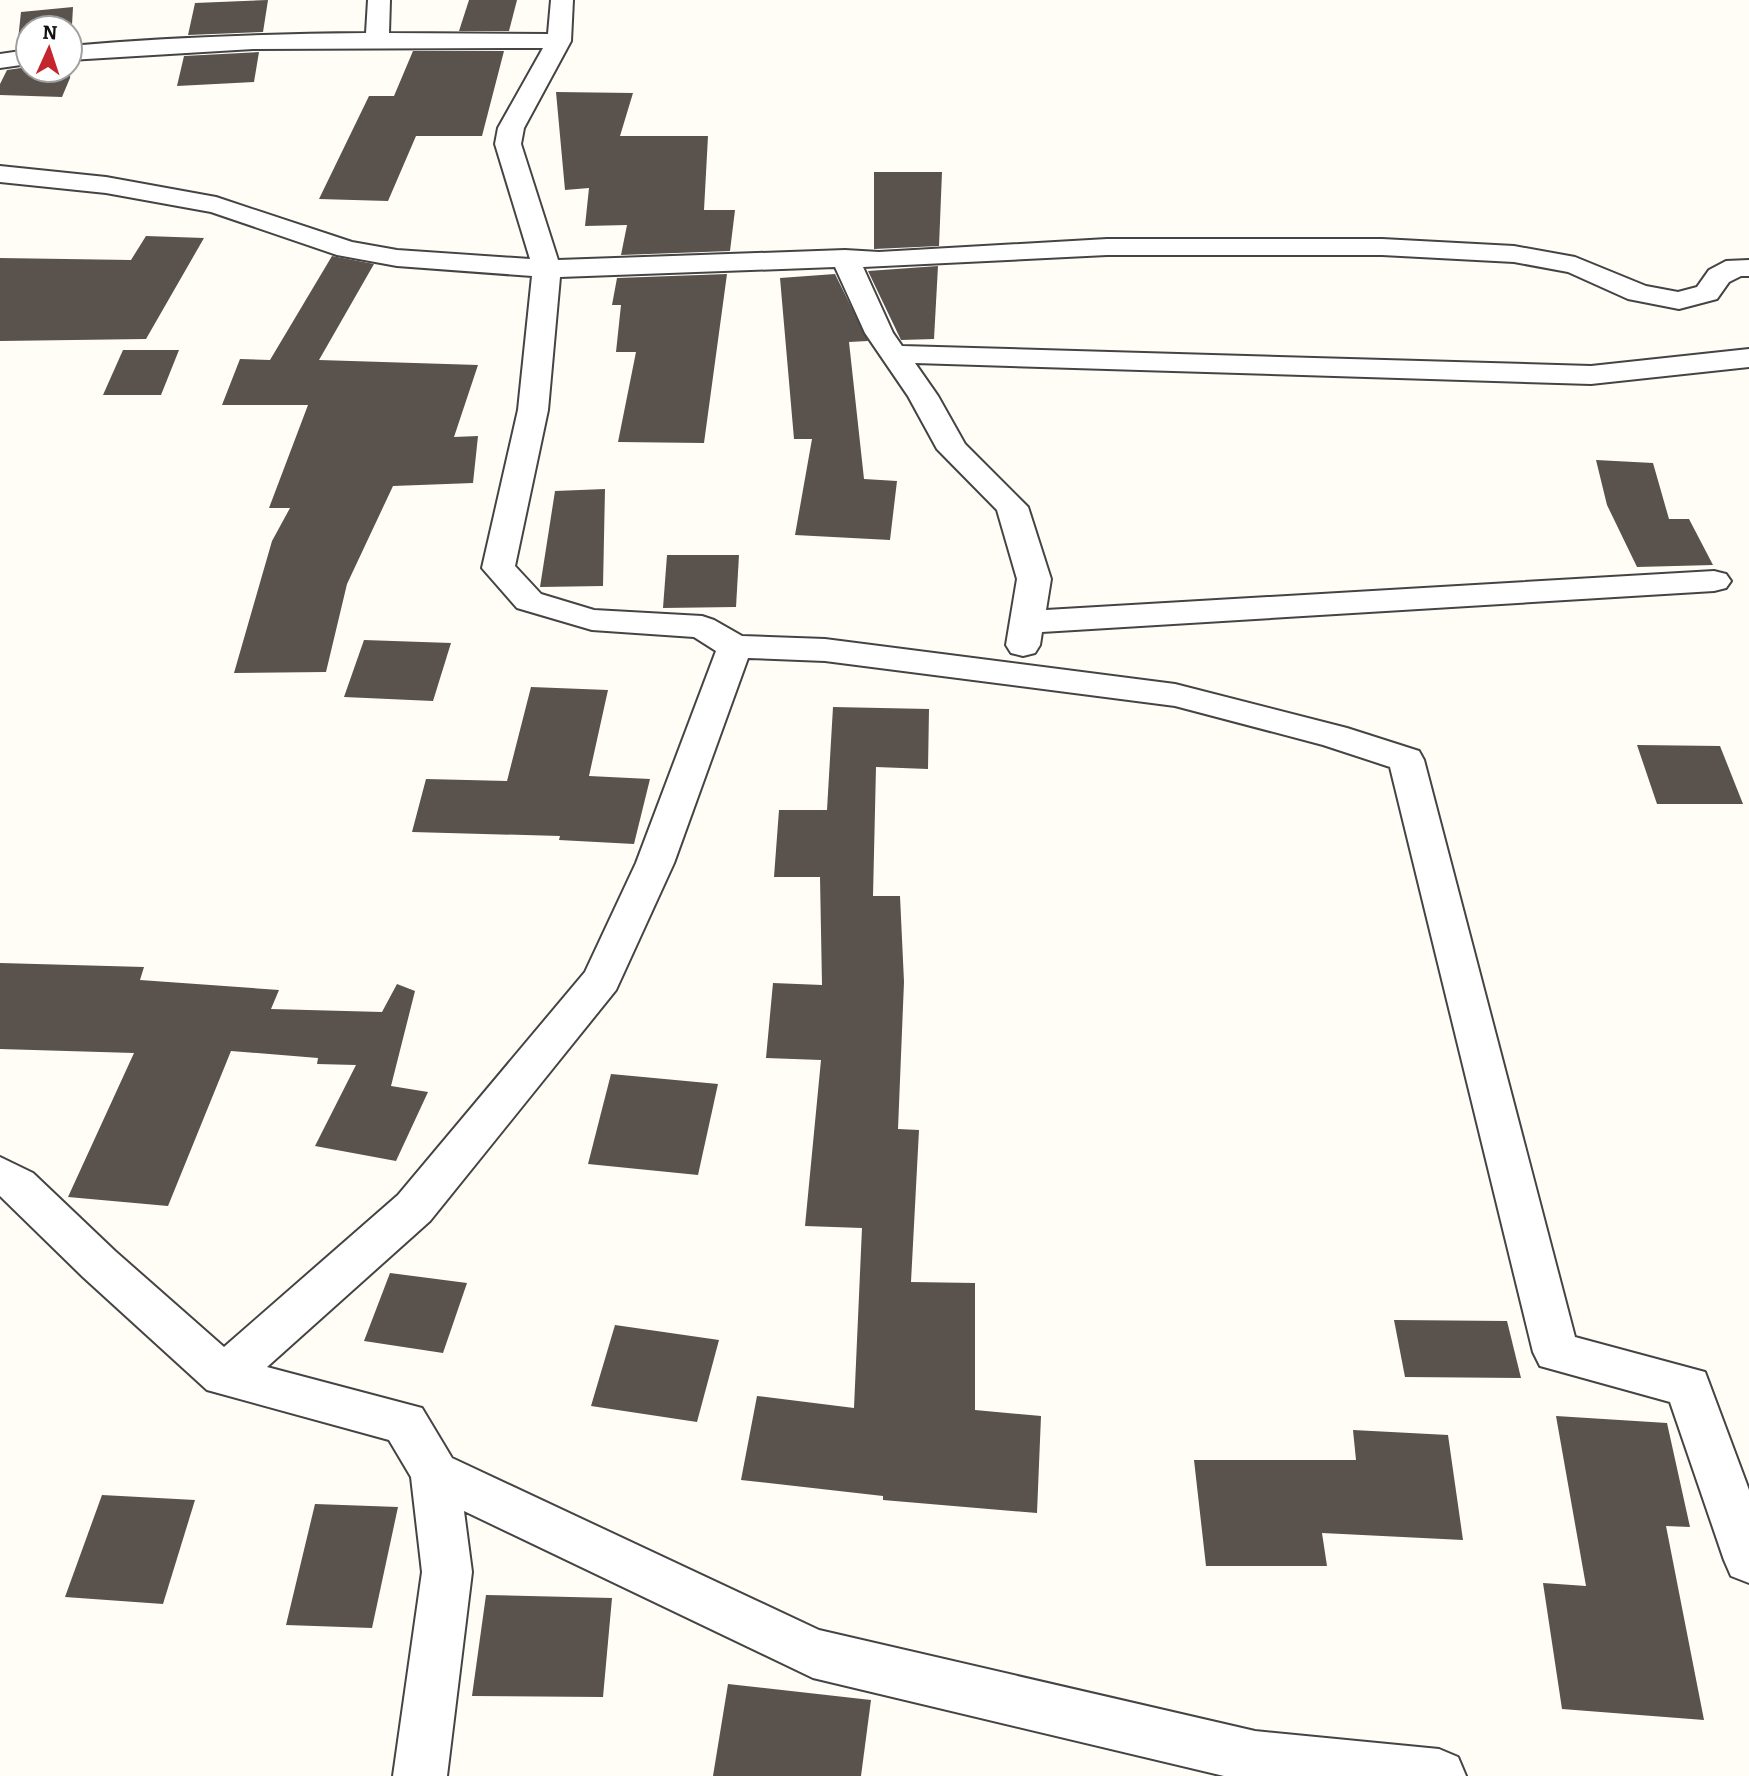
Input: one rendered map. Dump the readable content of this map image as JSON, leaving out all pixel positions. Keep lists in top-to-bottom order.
{
  "north": "top"
}
